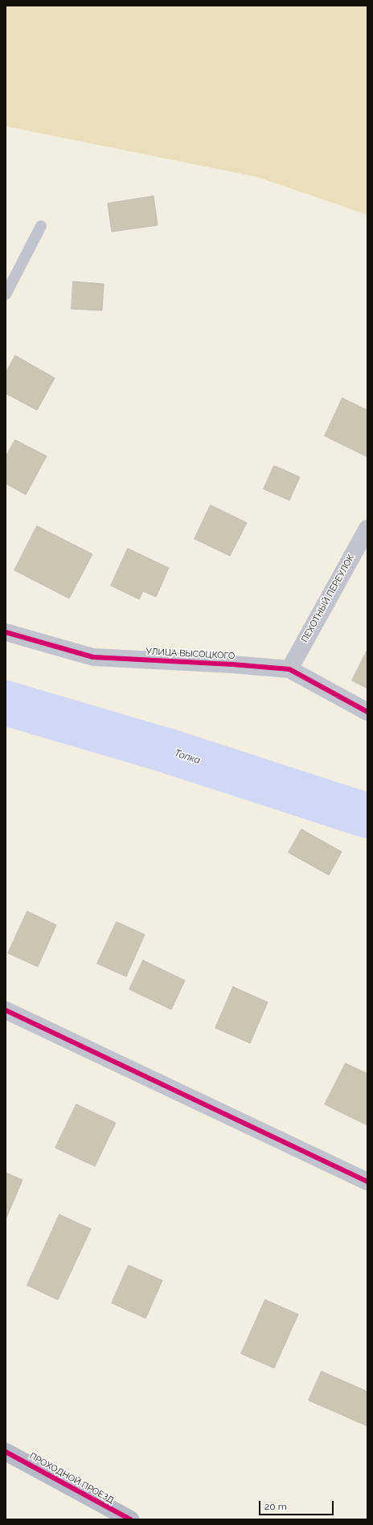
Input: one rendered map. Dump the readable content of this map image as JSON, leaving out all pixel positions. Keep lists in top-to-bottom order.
{
  "streets": {
    "street": ["ПЕХОТНЫЙ ПЕРЕУЛОК", "УЛИЦА ВЫСОЦКОГО", "ПРОХОДНОЙ ПРОЕЗД"]
  },
  "crossings": [
    ["ПЕХОТНЫЙ ПЕРЕУЛОК", "УЛИЦА ВЫСОЦКОГО"]
  ],
  "water": ["Топка"],
  "scale_bar": "20 m"
}
